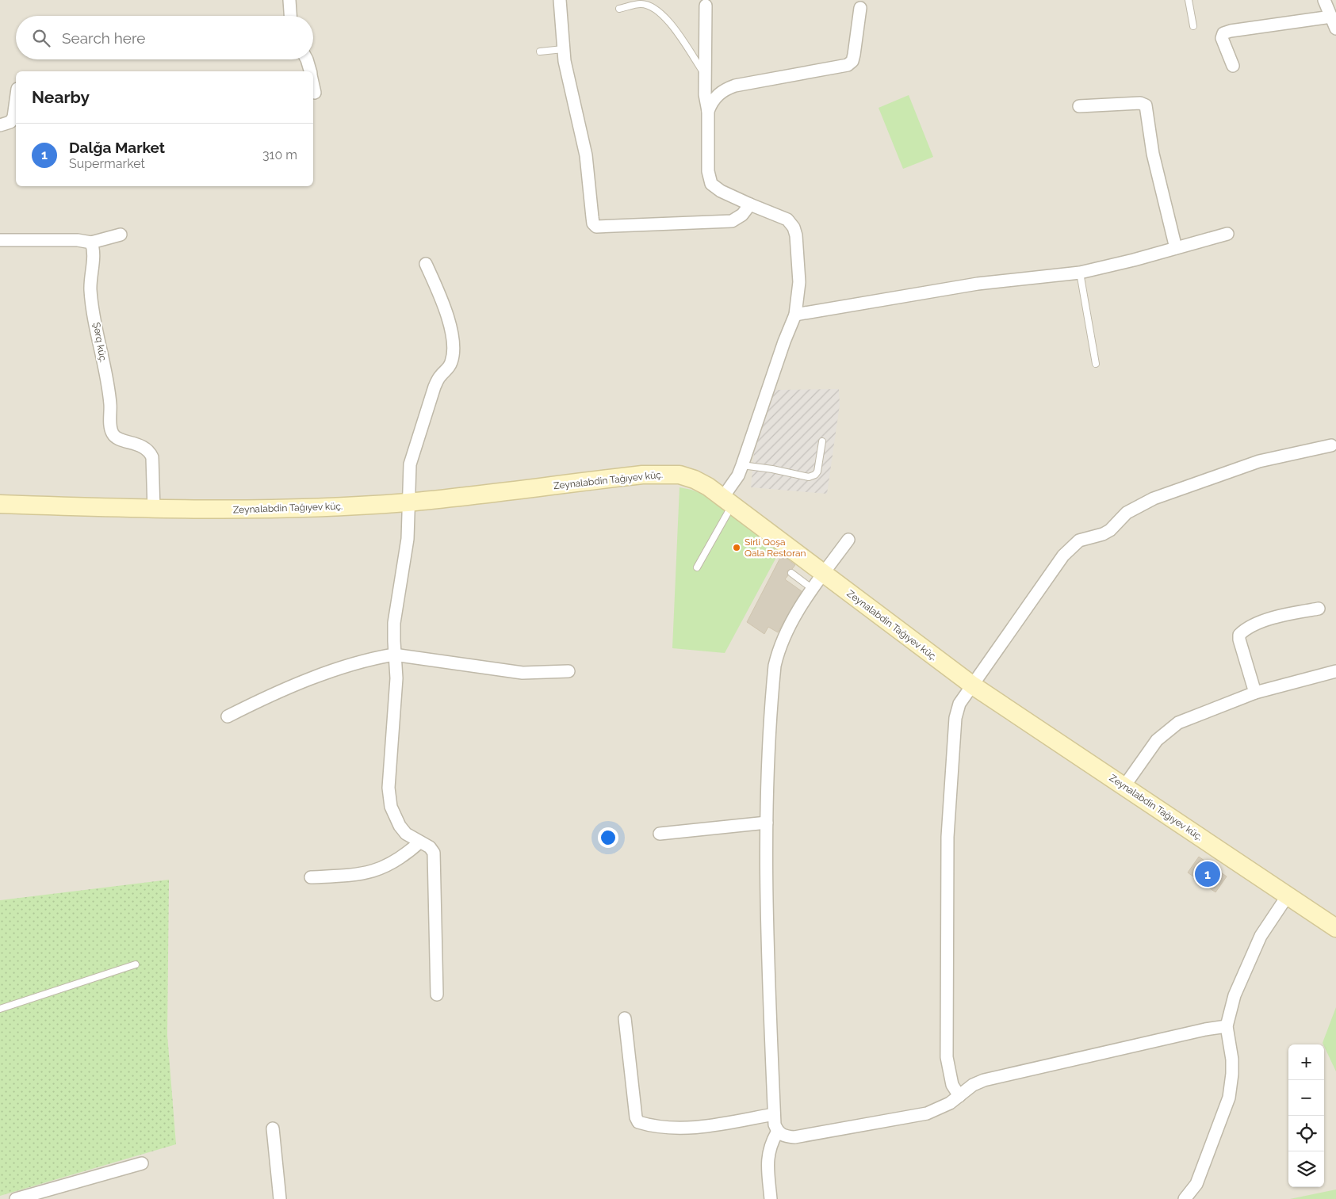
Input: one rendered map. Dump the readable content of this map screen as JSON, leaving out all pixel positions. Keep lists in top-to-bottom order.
{
  "streets": {
    "street": ["Şərq küç.", "Zeynalabdin Tağıyev küç."]
  },
  "crossings": [
    ["Şərq küç.", "Zeynalabdin Tağıyev küç."]
  ],
  "places": ["Sirli Qoşa Qala Restoran"],
  "page": {
    "search": "Search here",
    "heading": "Nearby",
    "list": [
      {
        "mark": "1",
        "name": "Dalğa Market",
        "note": "Supermarket",
        "value": "310 m"
      }
    ],
    "pins": "1",
    "map_buttons": ["+", "−"]
  }
}
